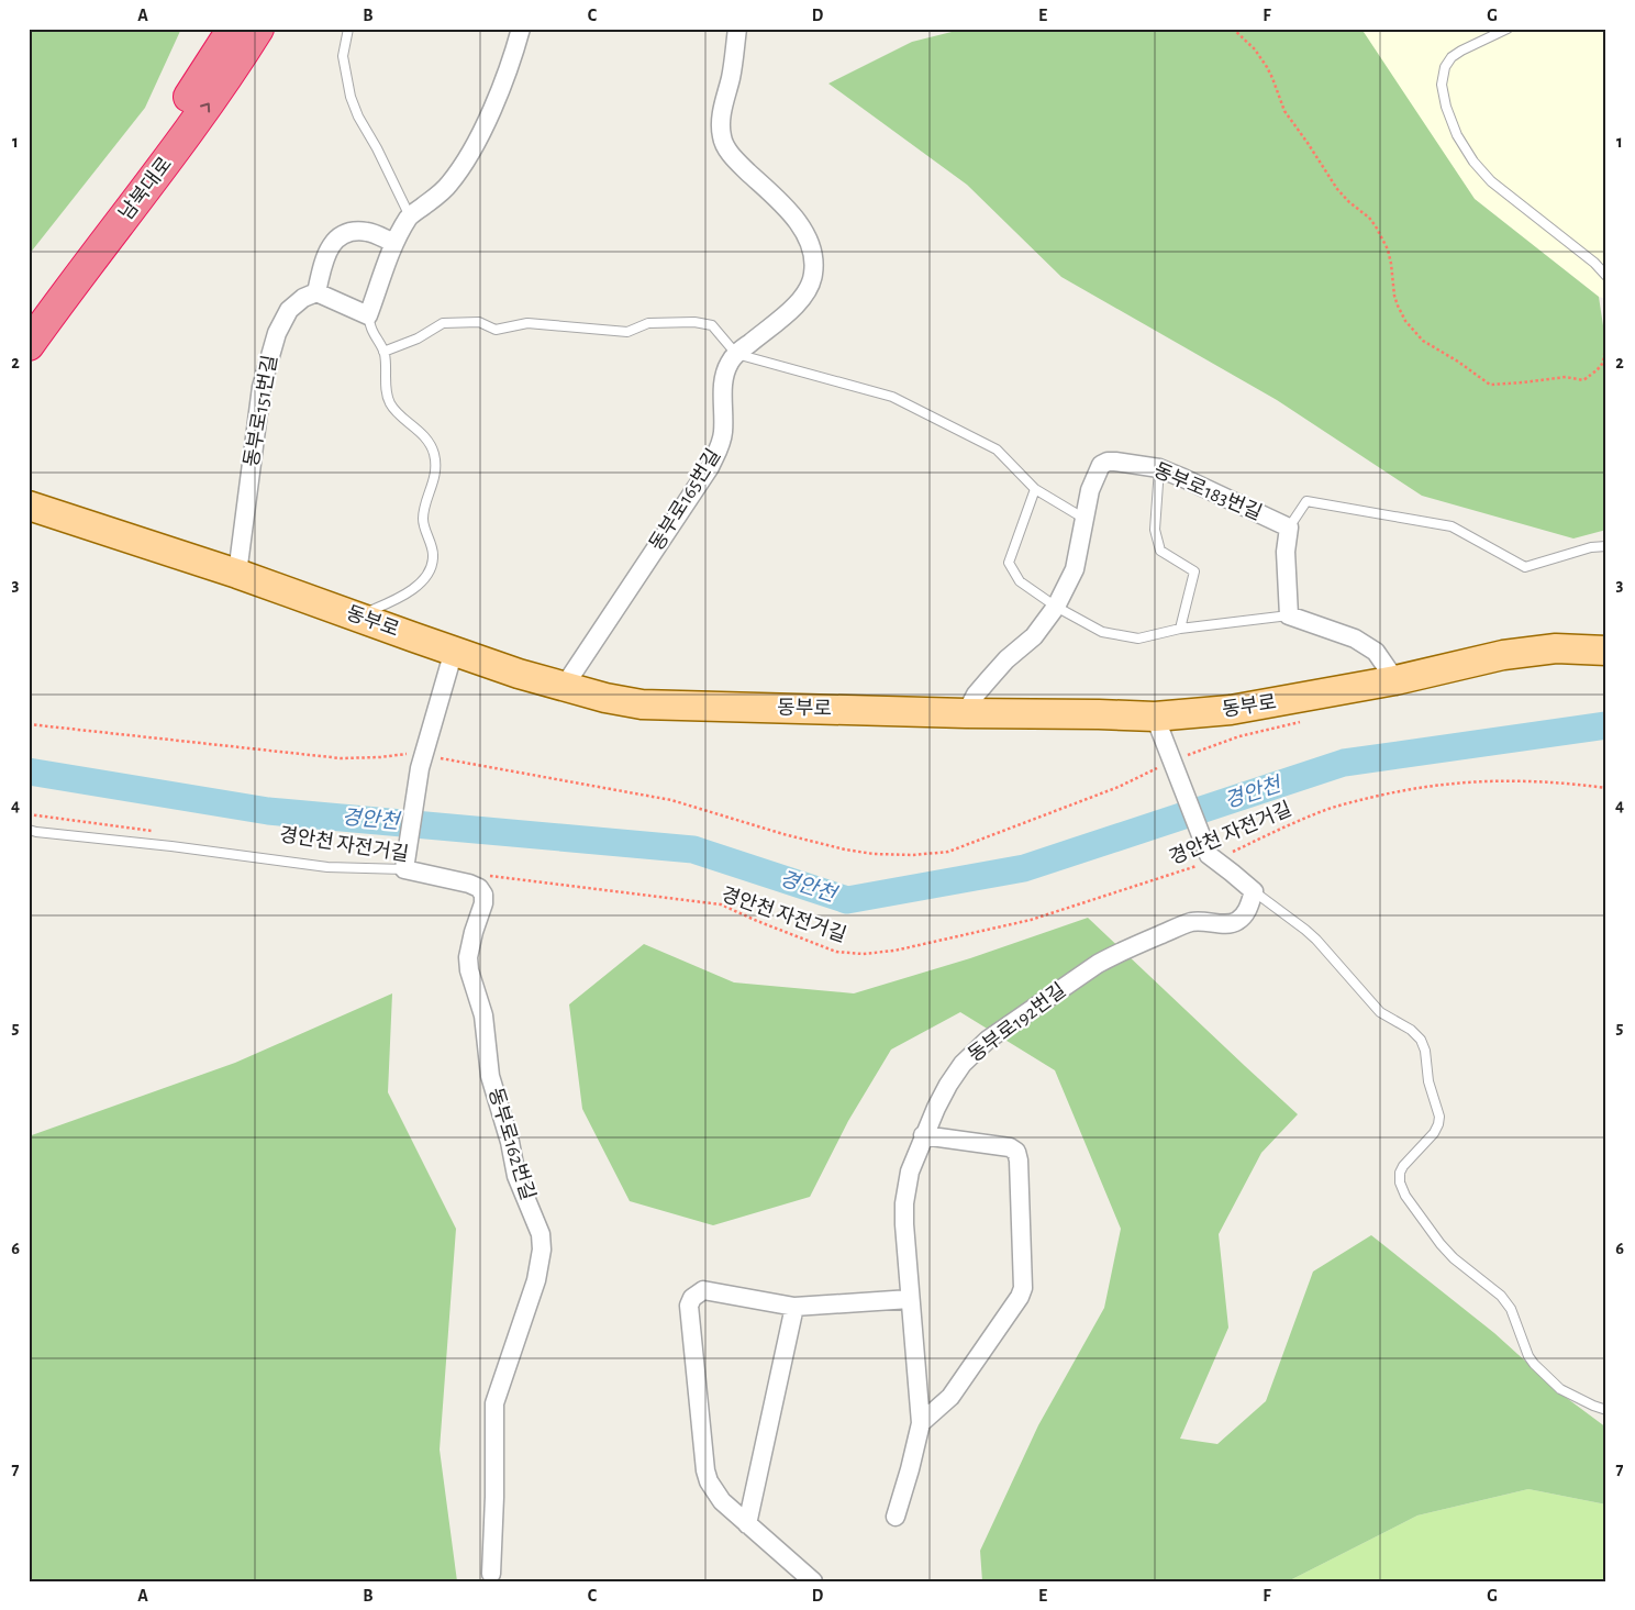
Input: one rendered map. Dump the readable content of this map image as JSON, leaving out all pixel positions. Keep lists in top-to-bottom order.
{
  "streets": {
    "highway": ["남북대로"],
    "main road": ["동부로"],
    "street": [
      "동부로151번길",
      "동부로183번길",
      "동부로165번길",
      "동부로192번길",
      "동부로162번길"
    ],
    "path": ["경안천 자전거길"]
  },
  "crossings": [
    ["동부로151번길", "동부로"],
    ["동부로183번길", "동부로"],
    ["동부로165번길", "동부로"]
  ],
  "water": ["경안천"],
  "grid": {
    "columns": [
      "A",
      "B",
      "C",
      "D",
      "E",
      "F",
      "G"
    ],
    "rows": [
      "1",
      "2",
      "3",
      "4",
      "5",
      "6",
      "7"
    ]
  }
}
